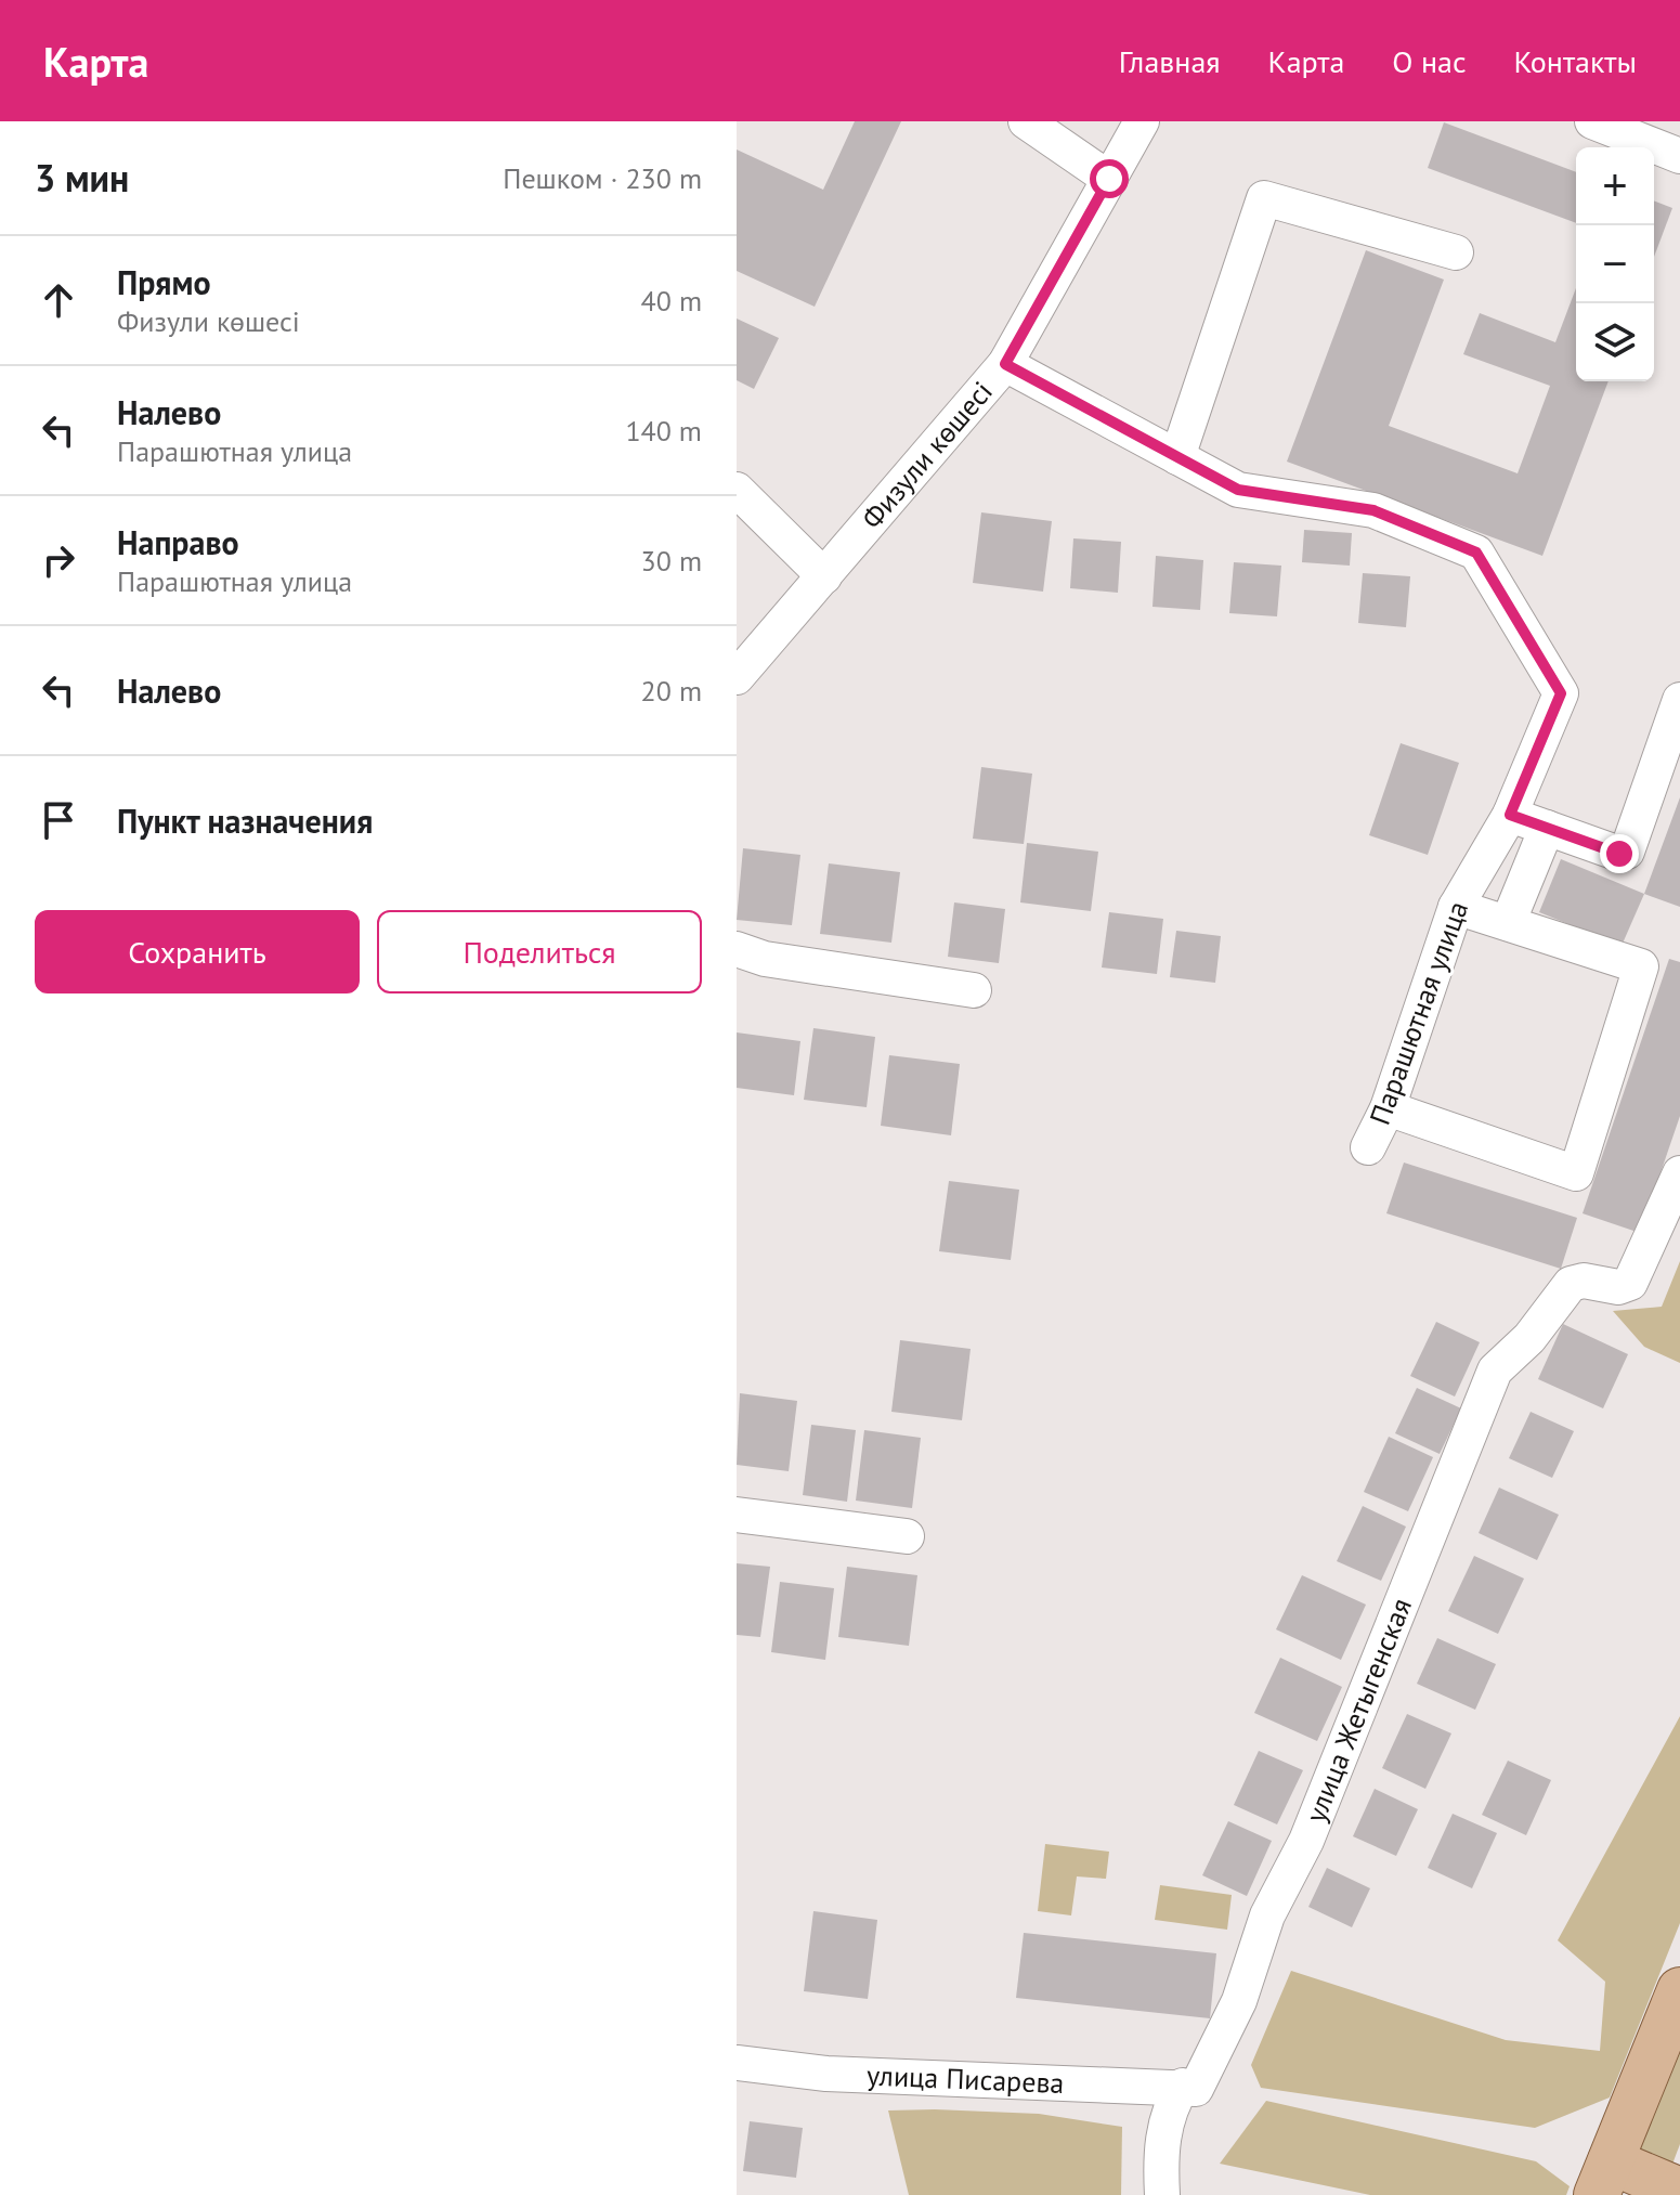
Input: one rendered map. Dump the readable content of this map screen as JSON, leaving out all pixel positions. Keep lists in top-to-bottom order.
{
  "streets": {
    "street": [
      "Физули көшесі",
      "Парашютная улица",
      "улица Жетыгенская",
      "улица Писарева"
    ]
  },
  "crossings": [
    ["Физули көшесі", "Парашютная улица"],
    ["улица Жетыгенская", "улица Писарева"]
  ],
  "page": {
    "header": "Карта",
    "nav": [
      "Главная",
      "Карта",
      "О нас",
      "Контакты"
    ],
    "heading": ["3 мин", "Пешком · 230 m"],
    "map_buttons": ["+", "−"],
    "list": [
      ["Прямо", "Физули көшесі", "40 m"],
      ["Налево", "Парашютная улица", "140 m"],
      ["Направо", "Парашютная улица", "30 m"],
      ["Налево", "20 m"],
      "Пункт назначения"
    ],
    "buttons": ["Сохранить", "Поделиться"]
  }
}
